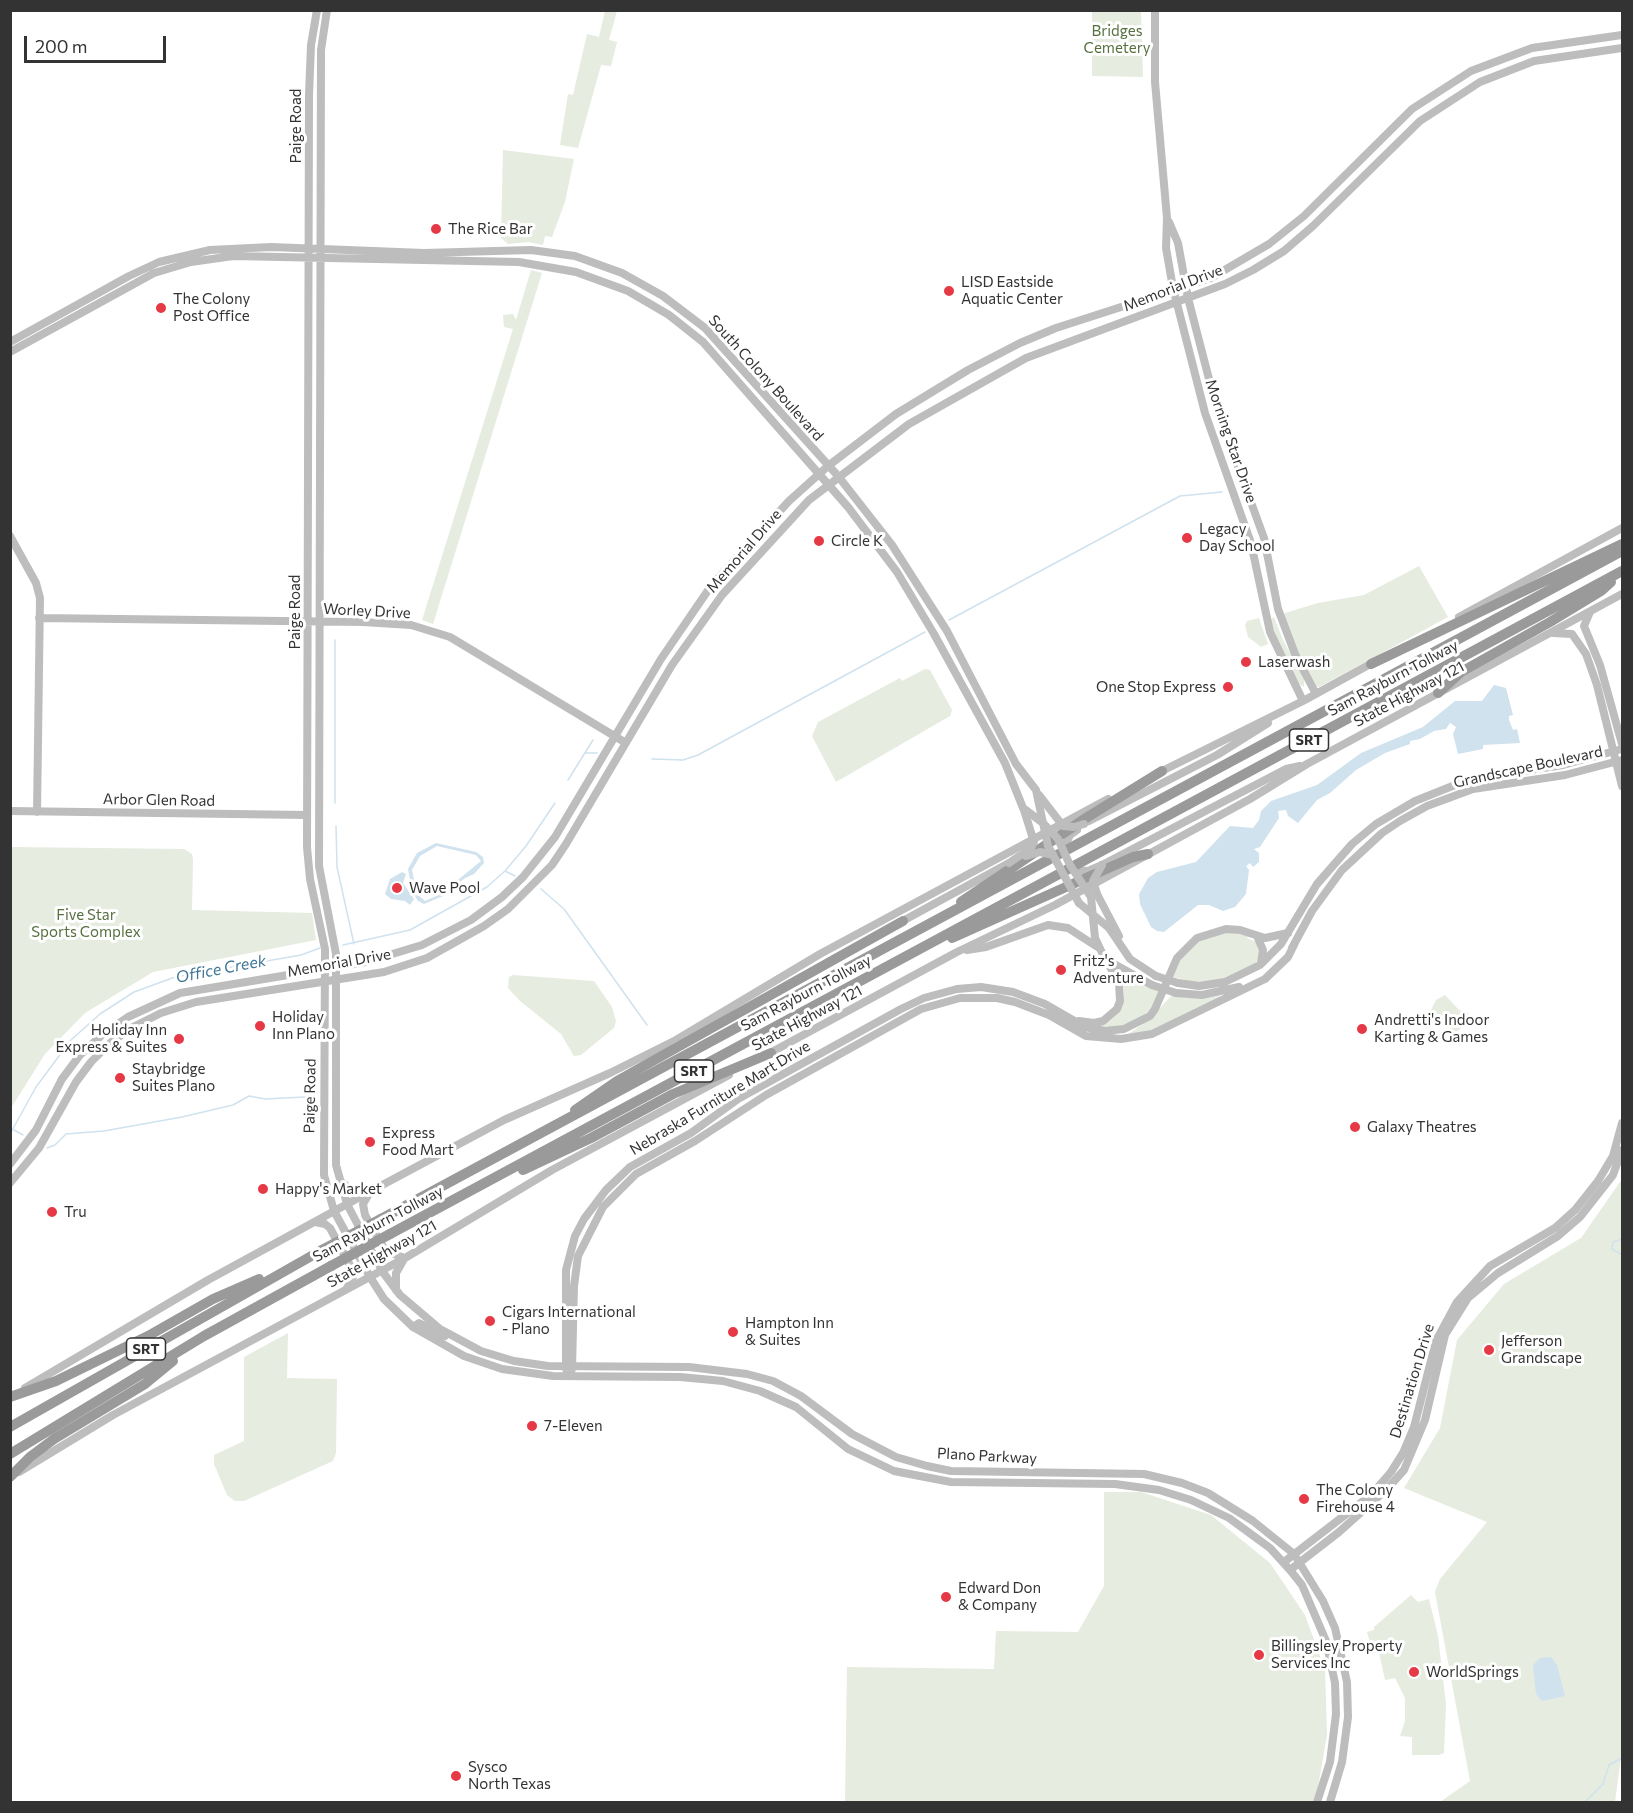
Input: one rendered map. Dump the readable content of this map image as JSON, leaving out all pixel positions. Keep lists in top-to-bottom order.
{
  "streets": {
    "highway": ["Sam Rayburn Tollway", "SRT"],
    "main road": [
      "Paige Road",
      "Memorial Drive",
      "South Colony Boulevard",
      "Morning Star Drive",
      "Worley Drive",
      "State Highway 121",
      "Grandscape Boulevard",
      "Arbor Glen Road",
      "Nebraska Furniture Mart Drive",
      "Destination Drive",
      "Plano Parkway"
    ]
  },
  "crossings": [
    ["Paige Road", "Memorial Drive"],
    ["Paige Road", "South Colony Boulevard"],
    ["Paige Road", "Worley Drive"],
    ["Paige Road", "Arbor Glen Road"],
    ["Paige Road", "Plano Parkway"],
    ["Memorial Drive", "South Colony Boulevard"],
    ["Memorial Drive", "Morning Star Drive"],
    ["Memorial Drive", "Worley Drive"],
    ["South Colony Boulevard", "Grandscape Boulevard"],
    ["State Highway 121", "Plano Parkway"],
    ["Grandscape Boulevard", "Nebraska Furniture Mart Drive"],
    ["Nebraska Furniture Mart Drive", "Plano Parkway"],
    ["Destination Drive", "Plano Parkway"]
  ],
  "water": ["Office Creek"],
  "parks": ["Bridges Cemetery", "Five Star Sports Complex"],
  "places": [
    "The Rice Bar",
    "LISD Eastside Aquatic Center",
    "The Colony Post Office",
    "Legacy Day School",
    "Circle K",
    "Laserwash",
    "One Stop Express",
    "Wave Pool",
    "Fritz's Adventure",
    "Holiday Inn Plano",
    "Andretti's Indoor Karting & Games",
    "Holiday Inn Express & Suites",
    "Staybridge Suites Plano",
    "Galaxy Theatres",
    "Express Food Mart",
    "Happy's Market",
    "Tru",
    "Cigars International - Plano",
    "Hampton Inn & Suites",
    "Jefferson Grandscape",
    "7-Eleven",
    "The Colony Firehouse 4",
    "Edward Don & Company",
    "Billingsley Property Services Inc",
    "WorldSprings",
    "Sysco North Texas"
  ],
  "scale_bar": "200 m"
}
